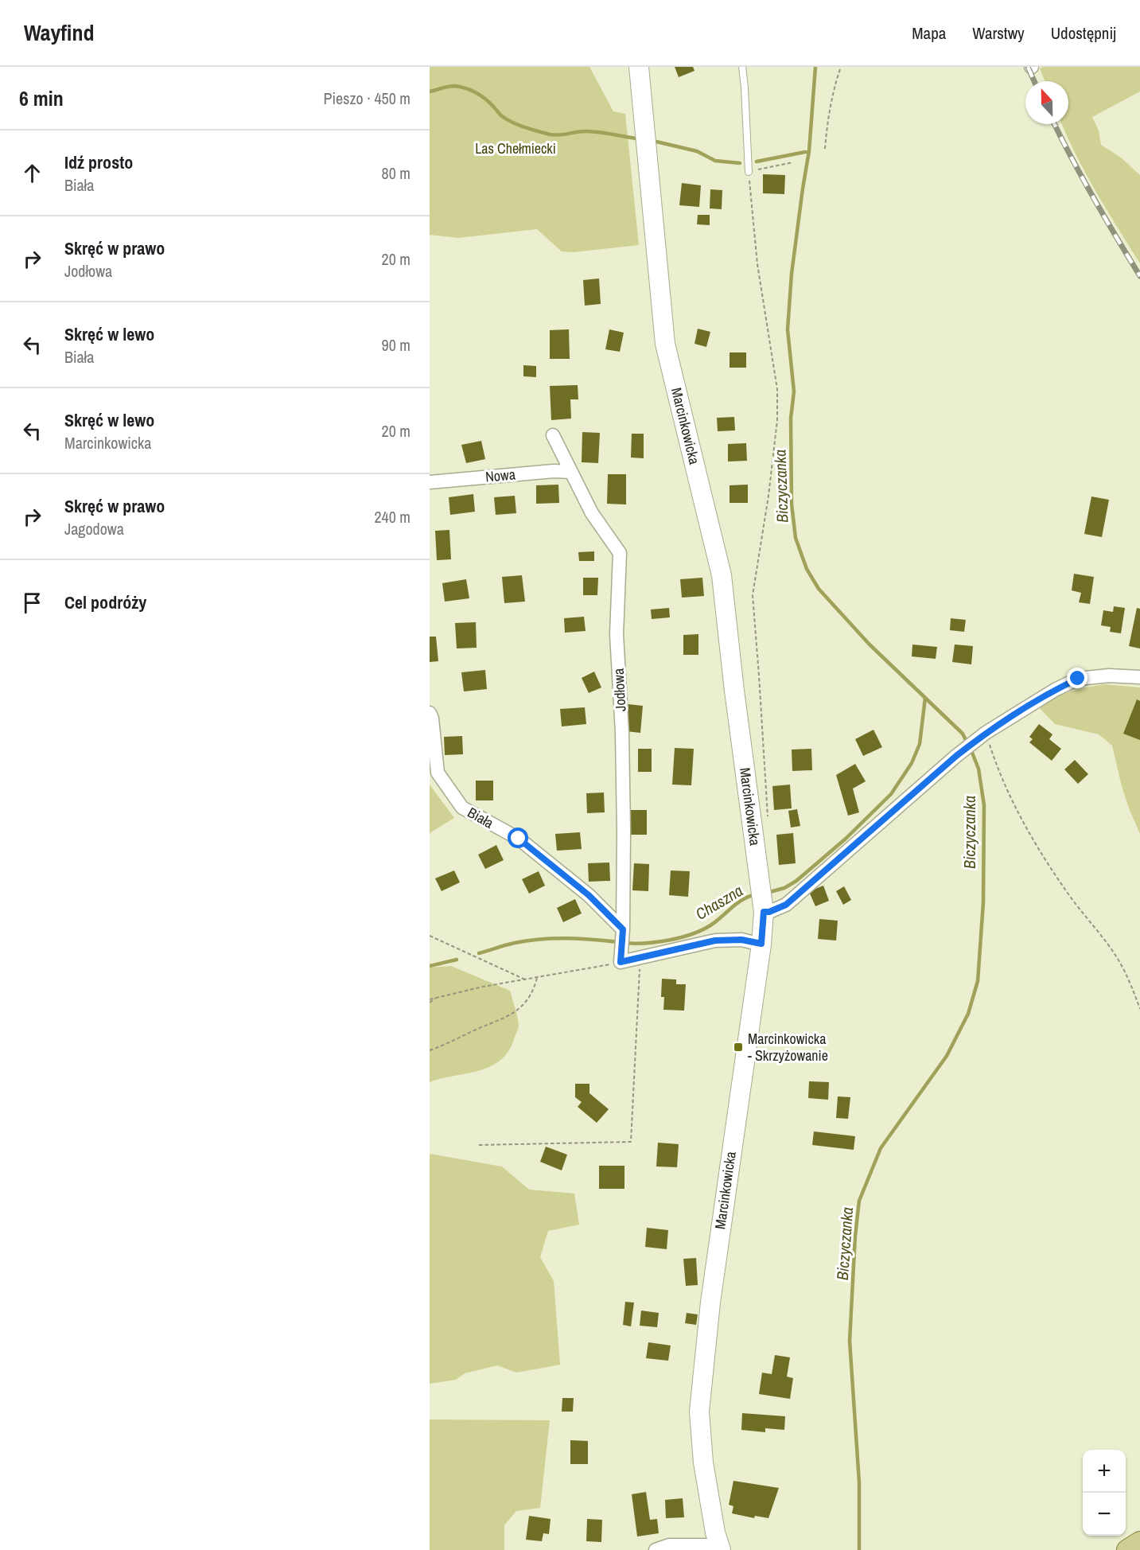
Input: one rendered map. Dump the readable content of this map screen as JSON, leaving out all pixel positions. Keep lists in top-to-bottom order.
{
  "streets": {
    "street": [
      "Marcinkowicka",
      "Nowa",
      "Jodłowa",
      "Biała"
    ]
  },
  "crossings": [
    ["Nowa", "Jodłowa"],
    ["Jodłowa", "Biała"]
  ],
  "water": ["Biczyczanka", "Chaszna"],
  "parks": ["Las Chełmiecki"],
  "places": {
    "transit": ["Marcinkowicka - Skrzyżowanie"]
  },
  "north": "top",
  "page": {
    "header": "Wayfind",
    "nav": ["Mapa", "Warstwy", "Udostępnij"],
    "heading": ["6 min", "Pieszo · 450 m"],
    "list": [
      ["Idź prosto", "Biała", "80 m"],
      ["Skręć w prawo", "Jodłowa", "20 m"],
      ["Skręć w lewo", "Biała", "90 m"],
      ["Skręć w lewo", "Marcinkowicka", "20 m"],
      ["Skręć w prawo", "Jagodowa", "240 m"],
      "Cel podróży"
    ],
    "map_buttons": ["+", "−"]
  }
}
